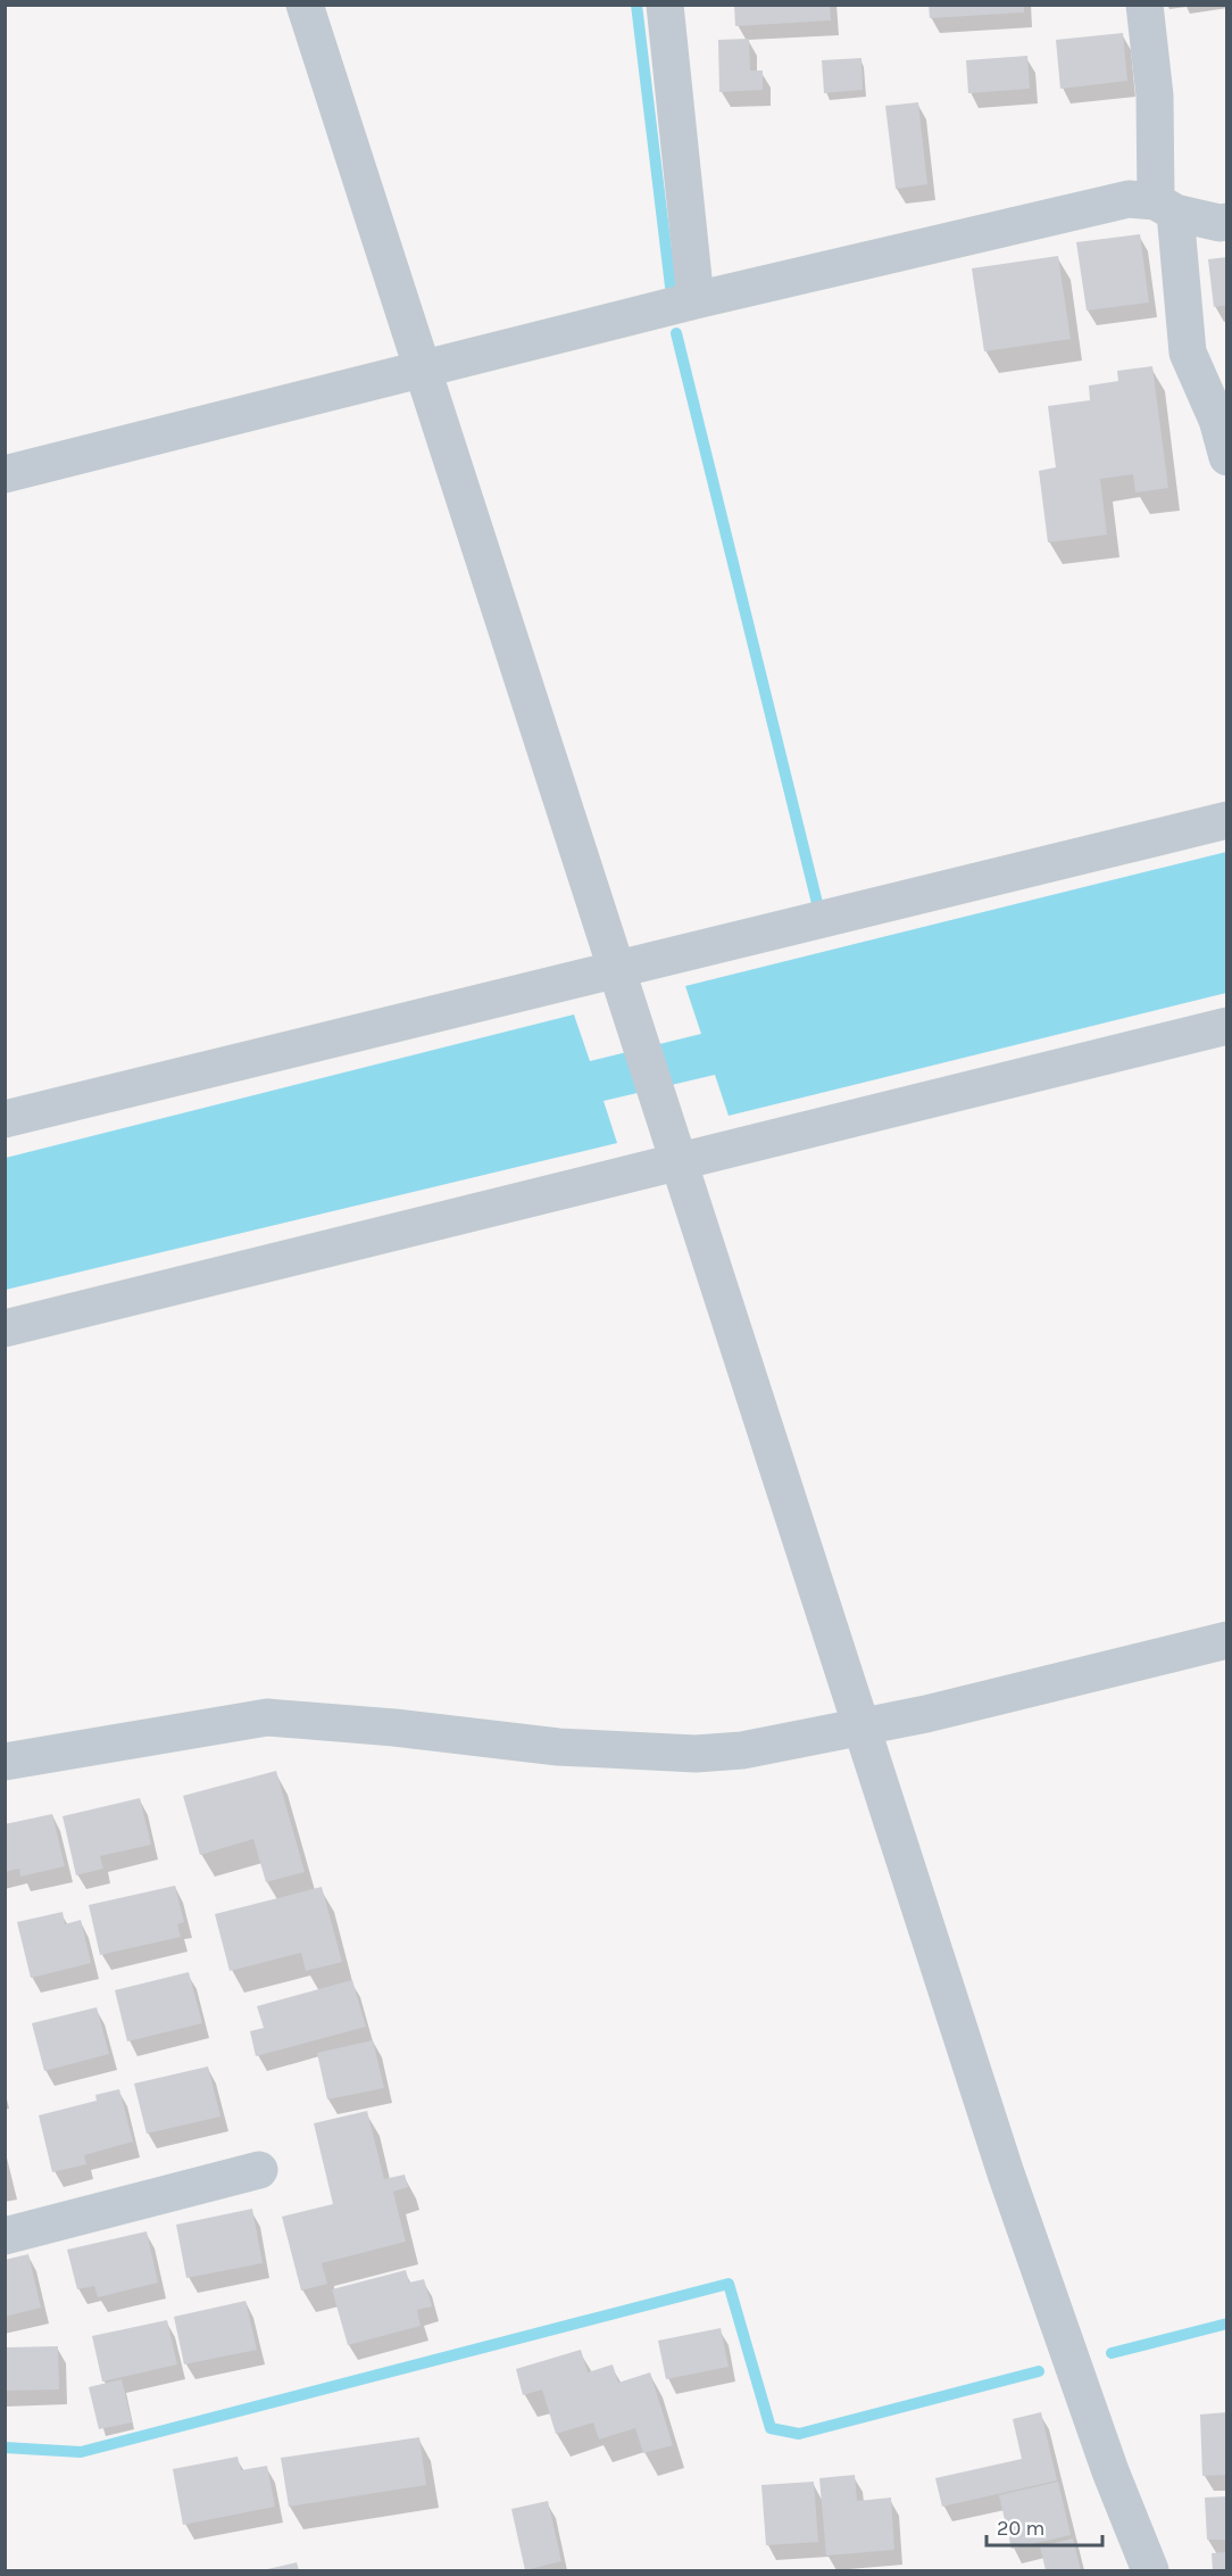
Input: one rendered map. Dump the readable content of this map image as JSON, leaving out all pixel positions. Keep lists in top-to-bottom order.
{
  "scale_bar": "20 m"
}
